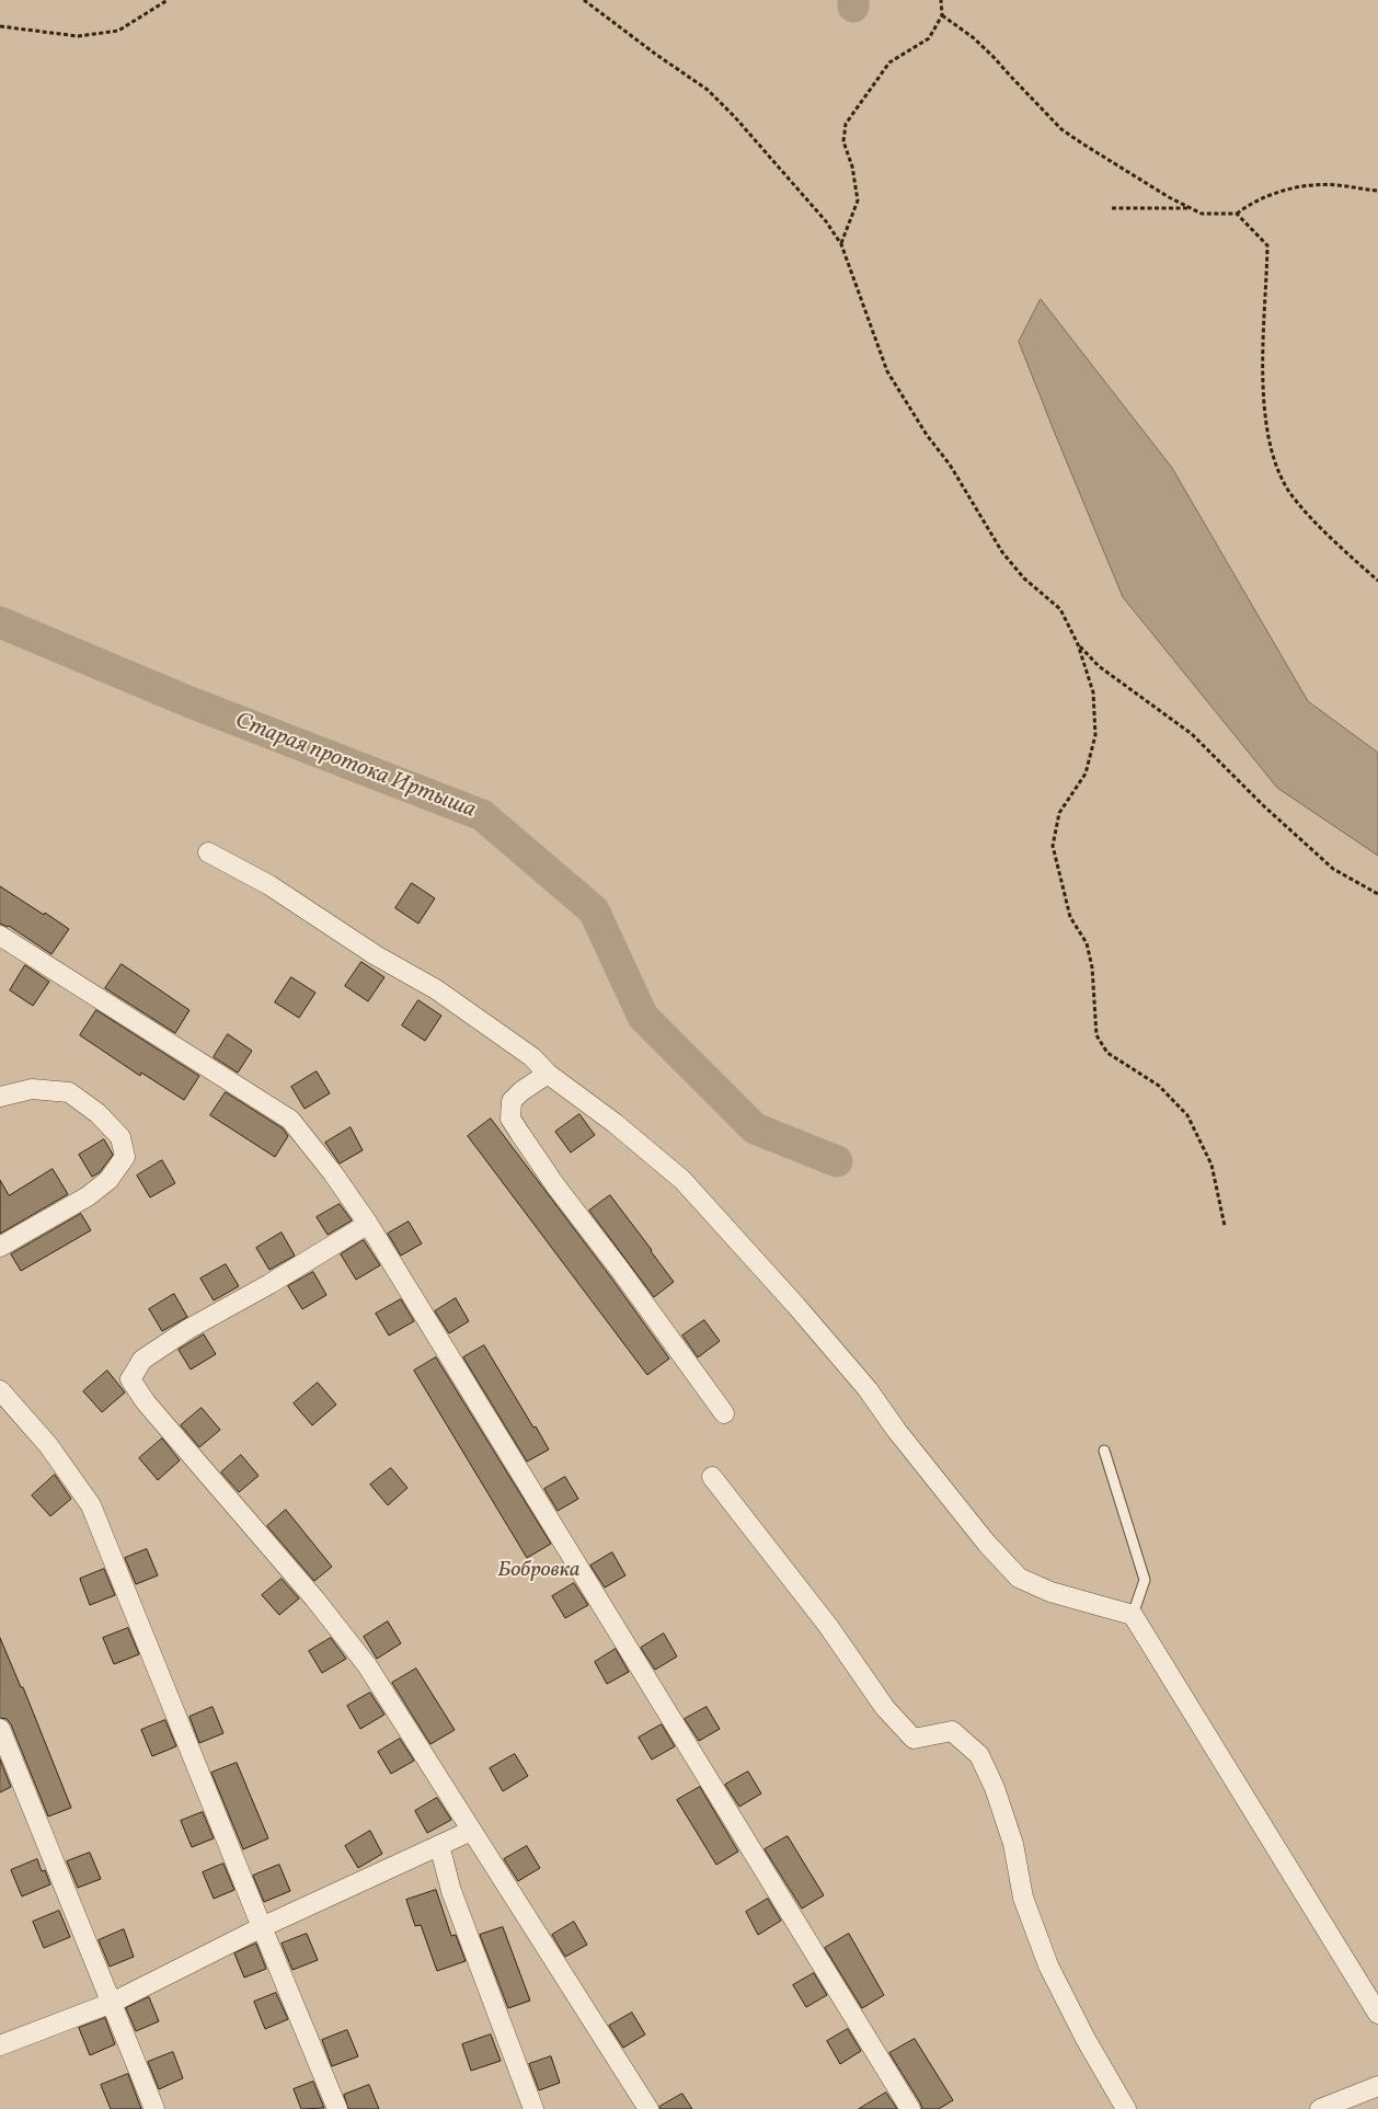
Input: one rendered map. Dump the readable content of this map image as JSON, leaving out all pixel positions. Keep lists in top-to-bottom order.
{
  "water": ["Старая протока Иртыша"],
  "parks": ["Бобровка"]
}
